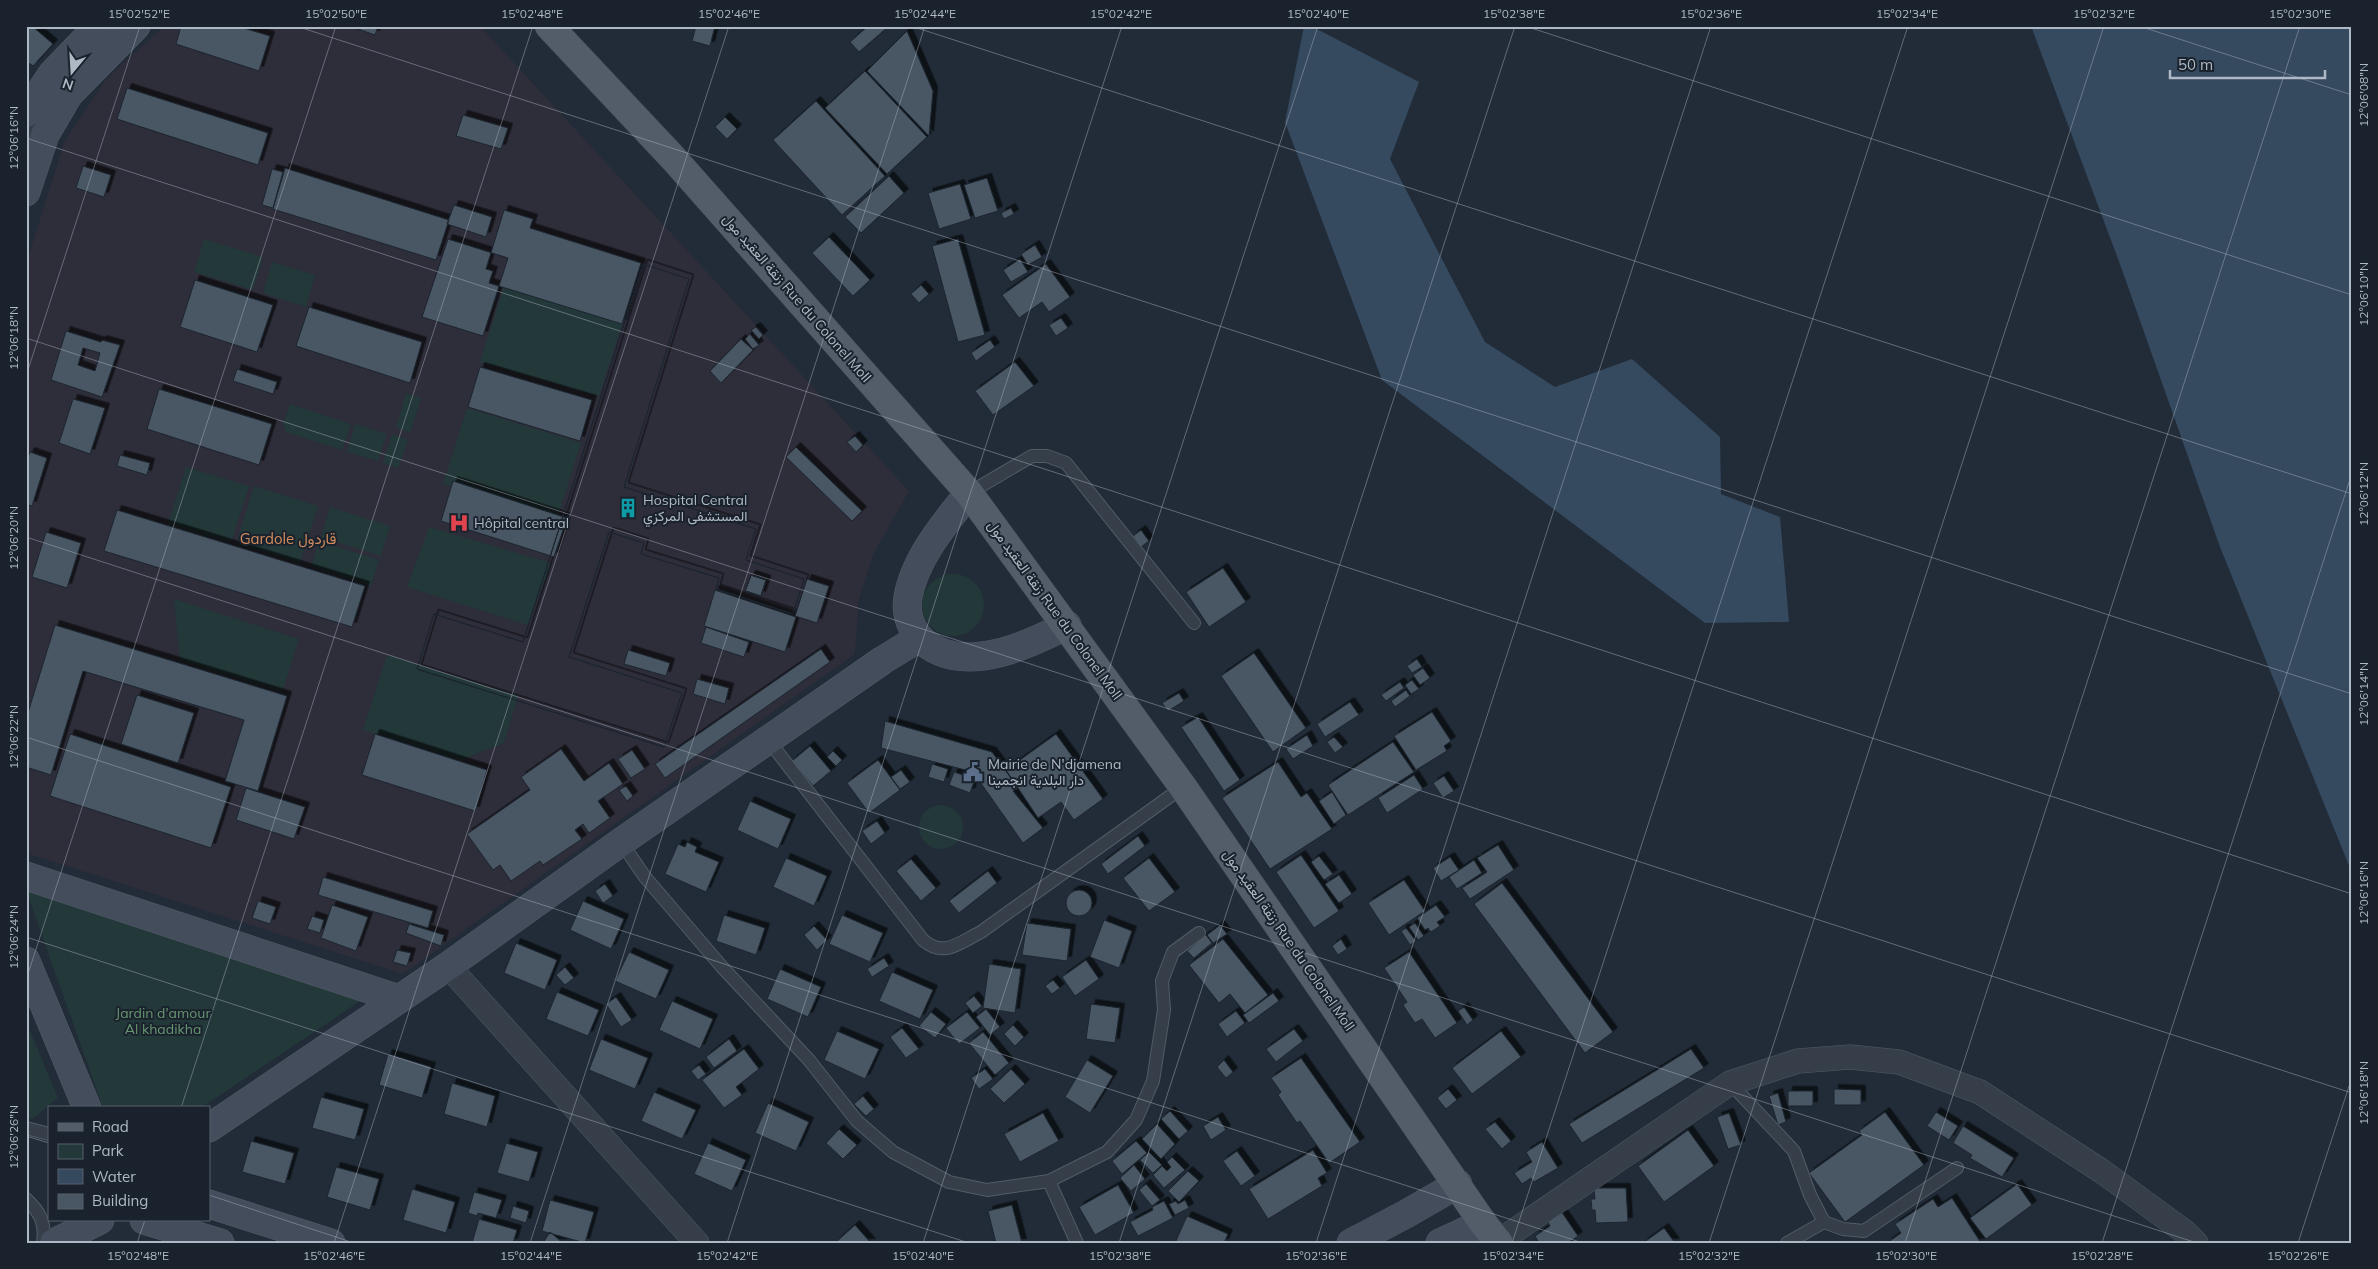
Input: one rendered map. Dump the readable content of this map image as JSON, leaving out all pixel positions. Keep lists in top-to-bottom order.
{
  "streets": {
    "main road": ["زنقة العقيد مول Rue du Colonel Moll"]
  },
  "districts": ["Gardole قاردول"],
  "parks": ["Jardin d'amour Al khadikha"],
  "places": {
    "building": ["Hospital Central المستشفى المركزي"],
    "hospital": ["Hôpital central"],
    "public building": ["Mairie de N'djamena دار البلدية انجمينا"]
  },
  "legend": [
    "Road",
    "Park",
    "Water",
    "Building"
  ],
  "scale_bar": "50 m",
  "north": "bottom",
  "coordinates": [
    "15°02'52\"E",
    "15°02'50\"E",
    "15°02'48\"E",
    "15°02'46\"E",
    "15°02'44\"E",
    "15°02'42\"E",
    "15°02'40\"E",
    "15°02'38\"E",
    "15°02'36\"E",
    "15°02'34\"E",
    "15°02'32\"E",
    "15°02'30\"E",
    "12°06'08\"N",
    "12°06'16\"N",
    "12°06'10\"N",
    "12°06'18\"N",
    "12°06'12\"N",
    "12°06'20\"N",
    "12°06'14\"N",
    "12°06'22\"N",
    "12°06'24\"N",
    "12°06'26\"N",
    "15°02'28\"E",
    "15°02'26\"E"
  ]
}
